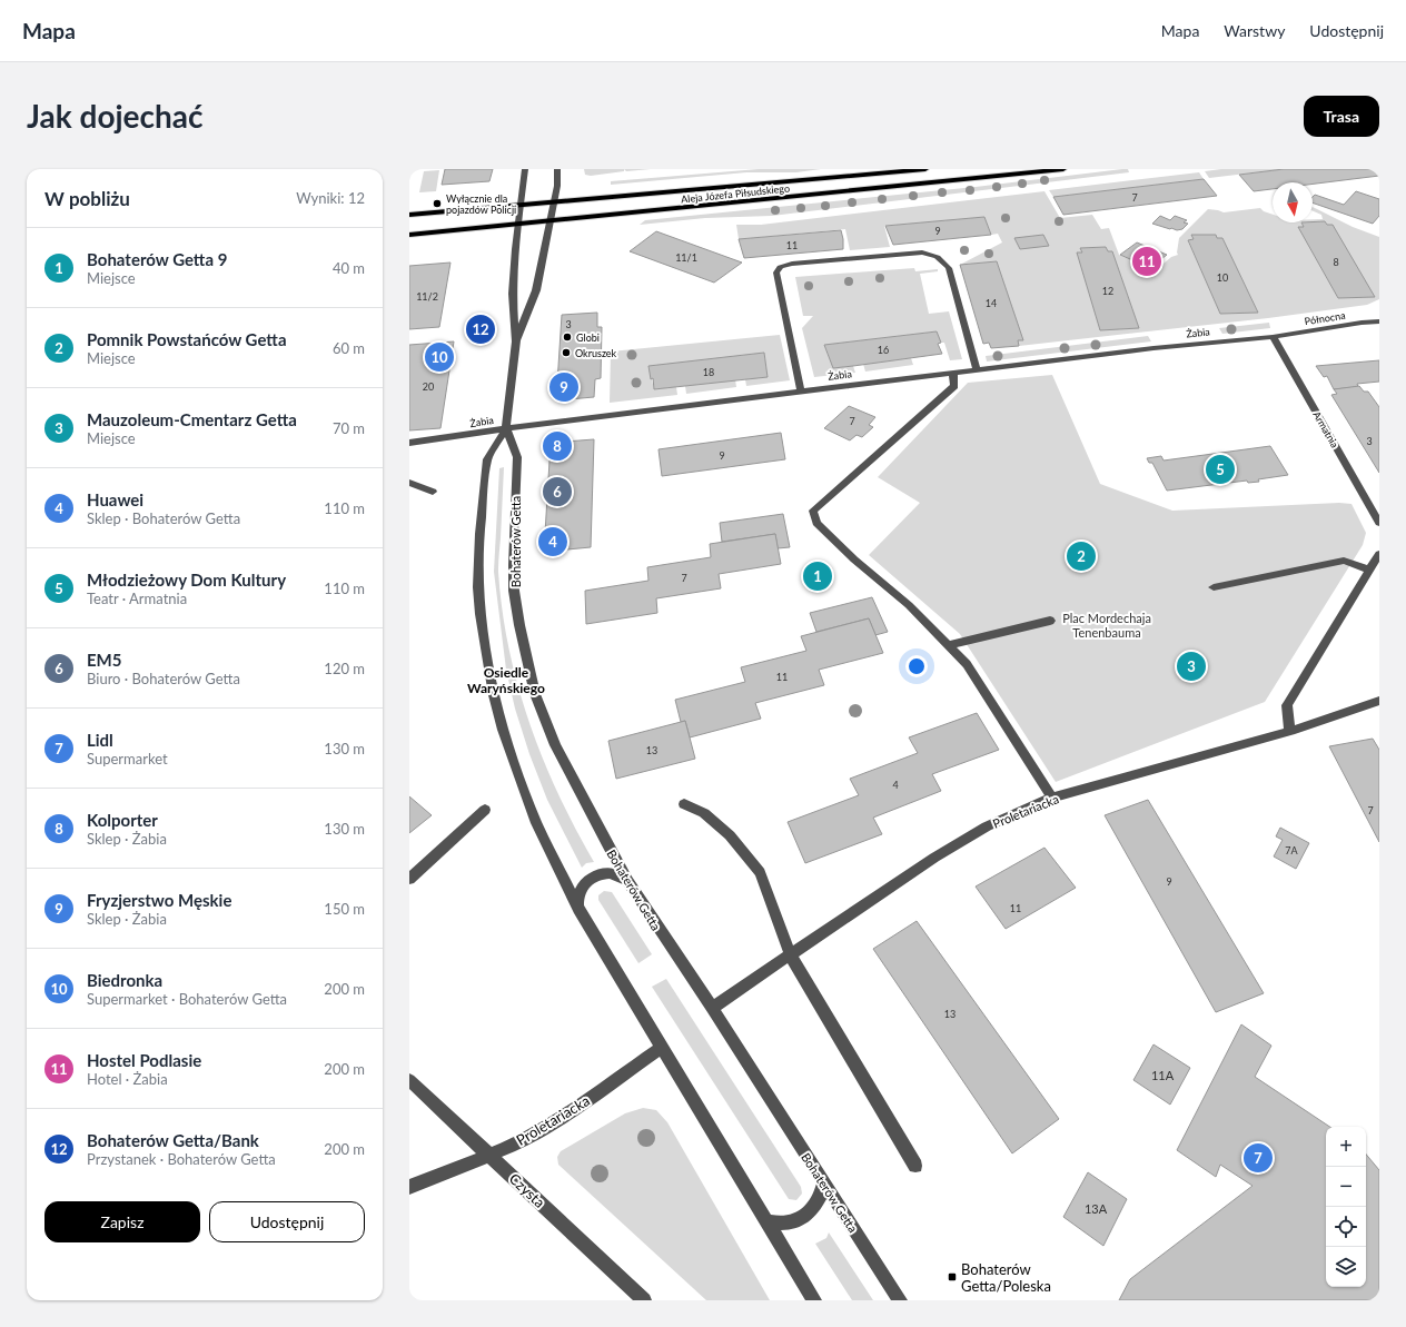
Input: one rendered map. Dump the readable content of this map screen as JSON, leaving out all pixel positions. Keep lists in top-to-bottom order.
{
  "streets": {
    "main road": ["Aleja Józefa Piłsudskiego"],
    "street": [
      "Północna",
      "Żabia",
      "Armatnia",
      "Bohaterów Getta",
      "Proletariacka",
      "Czysta"
    ]
  },
  "crossings": [
    ["Aleja Józefa Piłsudskiego", "Bohaterów Getta"],
    ["Północna", "Żabia"],
    ["Północna", "Armatnia"],
    ["Żabia", "Armatnia"],
    ["Żabia", "Bohaterów Getta"],
    ["Bohaterów Getta", "Proletariacka"],
    ["Proletariacka", "Czysta"]
  ],
  "districts": ["Osiedle Waryńskiego"],
  "parks": ["Plac Mordechaja Tenenbauma"],
  "places": {
    "other": ["Wyłącznie dla pojazdów Policji", "Globi", "Okruszek"],
    "transit": ["Bohaterów Getta/Poleska"]
  },
  "house_numbers": [
    "7",
    "9",
    "11",
    "11/1",
    "8",
    "10",
    "12",
    "11/2",
    "14",
    "3",
    "16",
    "18",
    "20",
    "7",
    "3",
    "9",
    "7",
    "11",
    "13",
    "4",
    "7",
    "7A",
    "9",
    "11",
    "13",
    "11A",
    "13A"
  ],
  "north": "bottom",
  "page": {
    "header": "Mapa",
    "nav": ["Mapa", "Warstwy", "Udostępnij"],
    "buttons": [
      "Trasa",
      ["Zapisz", "Udostępnij"]
    ],
    "title": "Jak dojechać",
    "heading": ["W pobliżu", "Wyniki: 12"],
    "list": [
      {
        "mark": "1",
        "name": "Bohaterów Getta 9",
        "note": "Miejsce",
        "value": "40 m"
      },
      {
        "mark": "2",
        "name": "Pomnik Powstańców Getta",
        "note": "Miejsce",
        "value": "60 m"
      },
      {
        "mark": "3",
        "name": "Mauzoleum-Cmentarz Getta",
        "note": "Miejsce",
        "value": "70 m"
      },
      {
        "mark": "4",
        "name": "Huawei",
        "note": "Sklep · Bohaterów Getta",
        "value": "110 m"
      },
      {
        "mark": "5",
        "name": "Młodzieżowy Dom Kultury",
        "note": "Teatr · Armatnia",
        "value": "110 m"
      },
      {
        "mark": "6",
        "name": "EM5",
        "note": "Biuro · Bohaterów Getta",
        "value": "120 m"
      },
      {
        "mark": "7",
        "name": "Lidl",
        "note": "Supermarket",
        "value": "130 m"
      },
      {
        "mark": "8",
        "name": "Kolporter",
        "note": "Sklep · Żabia",
        "value": "130 m"
      },
      {
        "mark": "9",
        "name": "Fryzjerstwo Męskie",
        "note": "Sklep · Żabia",
        "value": "150 m"
      },
      {
        "mark": "10",
        "name": "Biedronka",
        "note": "Supermarket · Bohaterów Getta",
        "value": "200 m"
      },
      {
        "mark": "11",
        "name": "Hostel Podlasie",
        "note": "Hotel · Żabia",
        "value": "200 m"
      },
      {
        "mark": "12",
        "name": "Bohaterów Getta/Bank",
        "note": "Przystanek · Bohaterów Getta",
        "value": "200 m"
      }
    ],
    "pins": [
      "11",
      "12",
      "10",
      "9",
      "8",
      "5",
      "6",
      "4",
      "2",
      "1",
      "3",
      "7"
    ],
    "map_buttons": ["+", "−"]
  }
}
